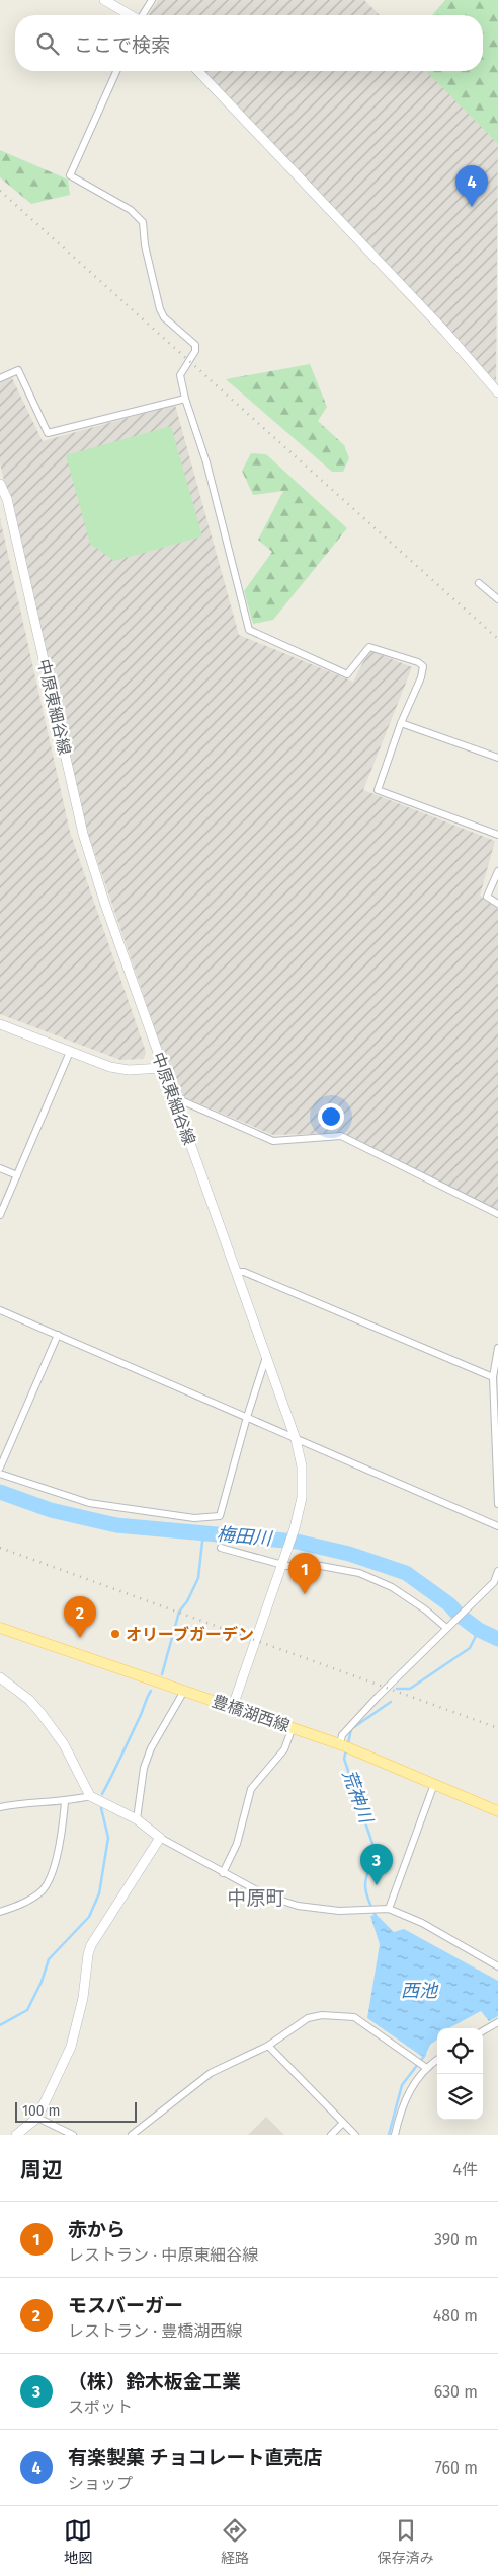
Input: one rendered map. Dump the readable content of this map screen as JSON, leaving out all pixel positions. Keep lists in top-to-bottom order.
{
  "streets": {
    "main road": ["中原東細谷線", "豊橋湖西線"]
  },
  "crossings": [
    ["中原東細谷線", "豊橋湖西線"]
  ],
  "districts": ["中原町"],
  "water": ["梅田川", "荒神川", "西池"],
  "places": ["オリーブガーデン"],
  "scale_bar": "100 m",
  "page": {
    "search": "ここで検索",
    "pins": [
      "4",
      "1",
      "2",
      "3"
    ],
    "scale": "100 m",
    "heading": ["周辺", "4件"],
    "list": [
      {
        "mark": "1",
        "name": "赤から",
        "note": "レストラン · 中原東細谷線",
        "value": "390 m"
      },
      {
        "mark": "2",
        "name": "モスバーガー",
        "note": "レストラン · 豊橋湖西線",
        "value": "480 m"
      },
      {
        "mark": "3",
        "name": "（株）鈴木板金工業",
        "note": "スポット",
        "value": "630 m"
      },
      {
        "mark": "4",
        "name": "有楽製菓 チョコレート直売店",
        "note": "ショップ",
        "value": "760 m"
      }
    ],
    "nav": ["地図", "経路", "保存済み"]
  }
}
